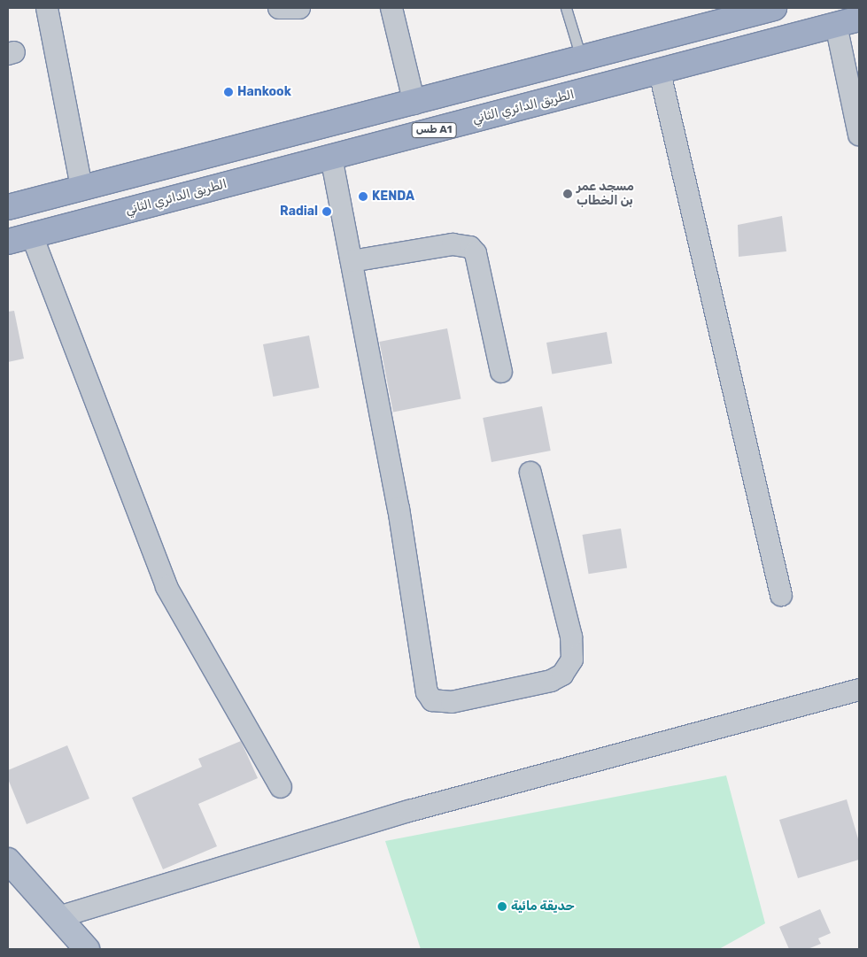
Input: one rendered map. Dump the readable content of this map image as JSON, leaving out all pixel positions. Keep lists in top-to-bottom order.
{
  "streets": {
    "highway": ["الطريق الدائري الثاني", "طس A1"]
  },
  "places": [
    "Hankook",
    "مسجد عمر بن الخطاب",
    "KENDA",
    "Radial",
    "حديقة مائية"
  ]
}
